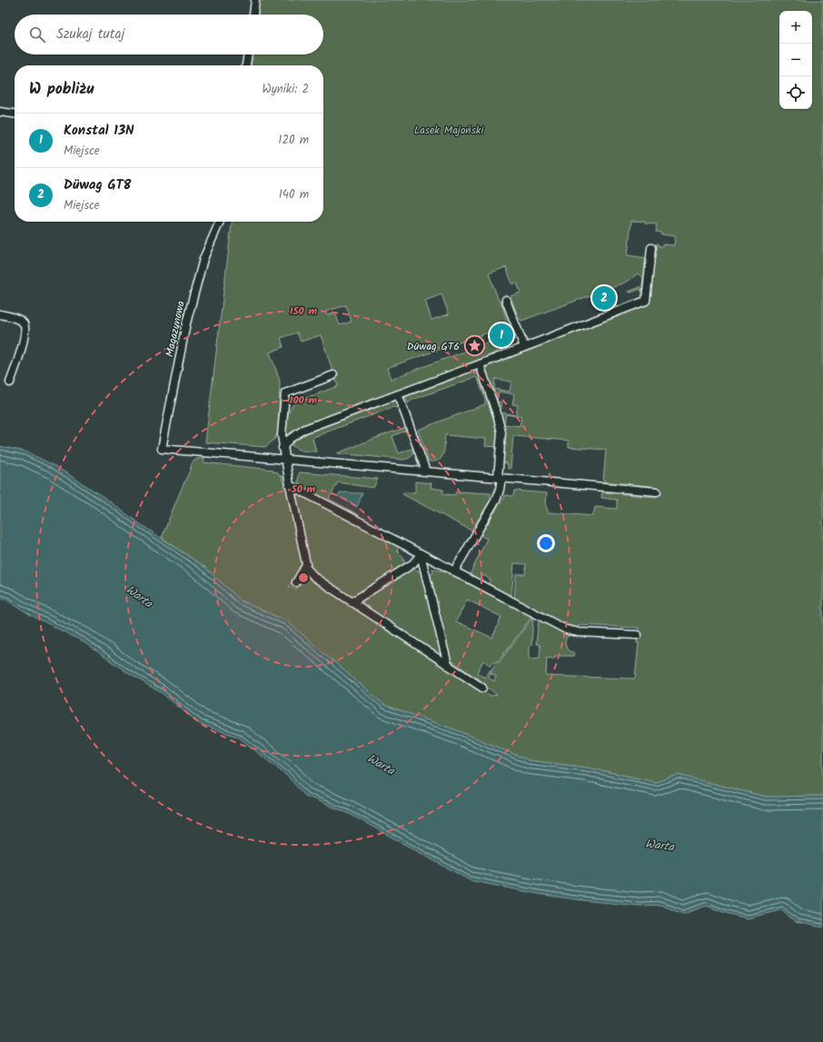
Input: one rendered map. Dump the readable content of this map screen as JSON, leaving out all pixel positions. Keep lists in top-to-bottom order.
{
  "streets": {
    "lane": ["Magazynowa"]
  },
  "water": ["Warta"],
  "parks": ["Lasek Majoński"],
  "places": {
    "place": ["Düwag GT6"]
  },
  "page": {
    "map_buttons": ["+", "−"],
    "search": "Szukaj tutaj",
    "heading": ["W pobliżu", "Wyniki: 2"],
    "list": [
      {
        "mark": "1",
        "name": "Konstal 13N",
        "note": "Miejsce",
        "value": "120 m"
      },
      {
        "mark": "2",
        "name": "Düwag GT8",
        "note": "Miejsce",
        "value": "140 m"
      }
    ],
    "pins": ["2", "1"]
  },
  "rings": ["150 m", "100 m", "50 m"]
}
